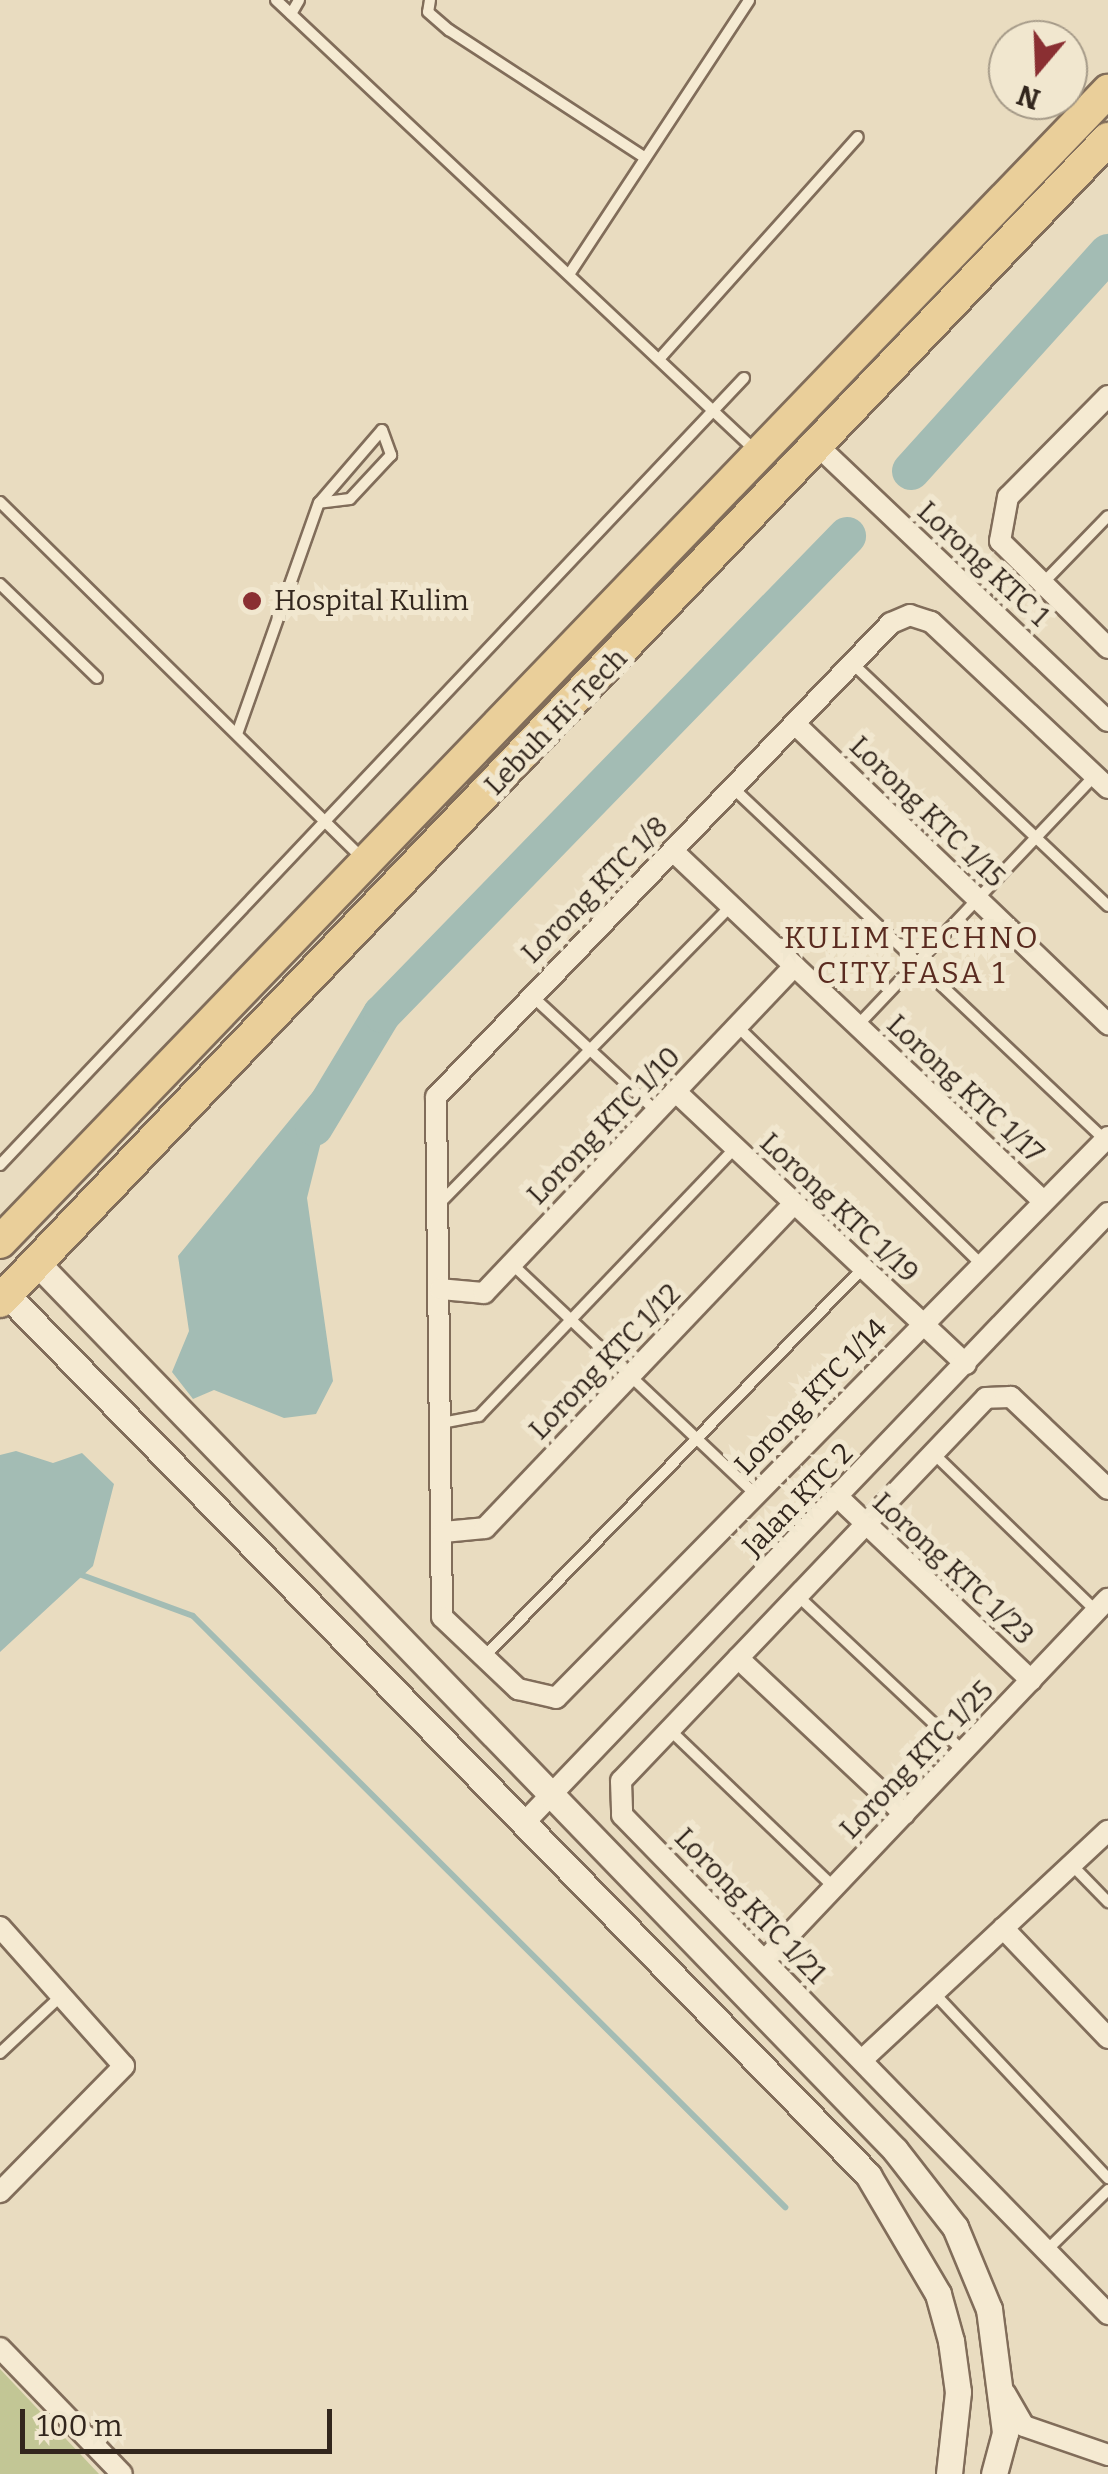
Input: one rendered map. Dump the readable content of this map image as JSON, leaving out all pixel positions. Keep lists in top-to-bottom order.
{
  "streets": {
    "main road": ["Lebuh Hi-Tech"],
    "street": [
      "Lorong KTC 1",
      "Lorong KTC 1/15",
      "Lorong KTC 1/8",
      "Lorong KTC 1/17",
      "Lorong KTC 1/10",
      "Lorong KTC 1/19",
      "Lorong KTC 1/12",
      "Lorong KTC 1/14",
      "Jalan KTC 2",
      "Lorong KTC 1/23",
      "Lorong KTC 1/25",
      "Lorong KTC 1/21"
    ]
  },
  "crossings": [
    ["Lorong KTC 1", "Lebuh Hi-Tech"],
    ["Lorong KTC 1/15", "Lorong KTC 1/8"],
    ["Lorong KTC 1/8", "Lorong KTC 1/17"],
    ["Lorong KTC 1/17", "Lorong KTC 1/10"],
    ["Lorong KTC 1/17", "Lorong KTC 1/14"],
    ["Lorong KTC 1/10", "Lorong KTC 1/19"],
    ["Lorong KTC 1/19", "Lorong KTC 1/12"],
    ["Lorong KTC 1/19", "Lorong KTC 1/14"],
    ["Lorong KTC 1/19", "Jalan KTC 2"],
    ["Jalan KTC 2", "Lorong KTC 1/23"],
    ["Lorong KTC 1/23", "Lorong KTC 1/25"],
    ["Lorong KTC 1/23", "Lorong KTC 1/21"],
    ["Lorong KTC 1/25", "Lorong KTC 1/21"]
  ],
  "districts": ["KULIM TECHNO CITY FASA 1"],
  "places": ["Hospital Kulim"],
  "scale_bar": "100 m",
  "north": "bottom"
}
